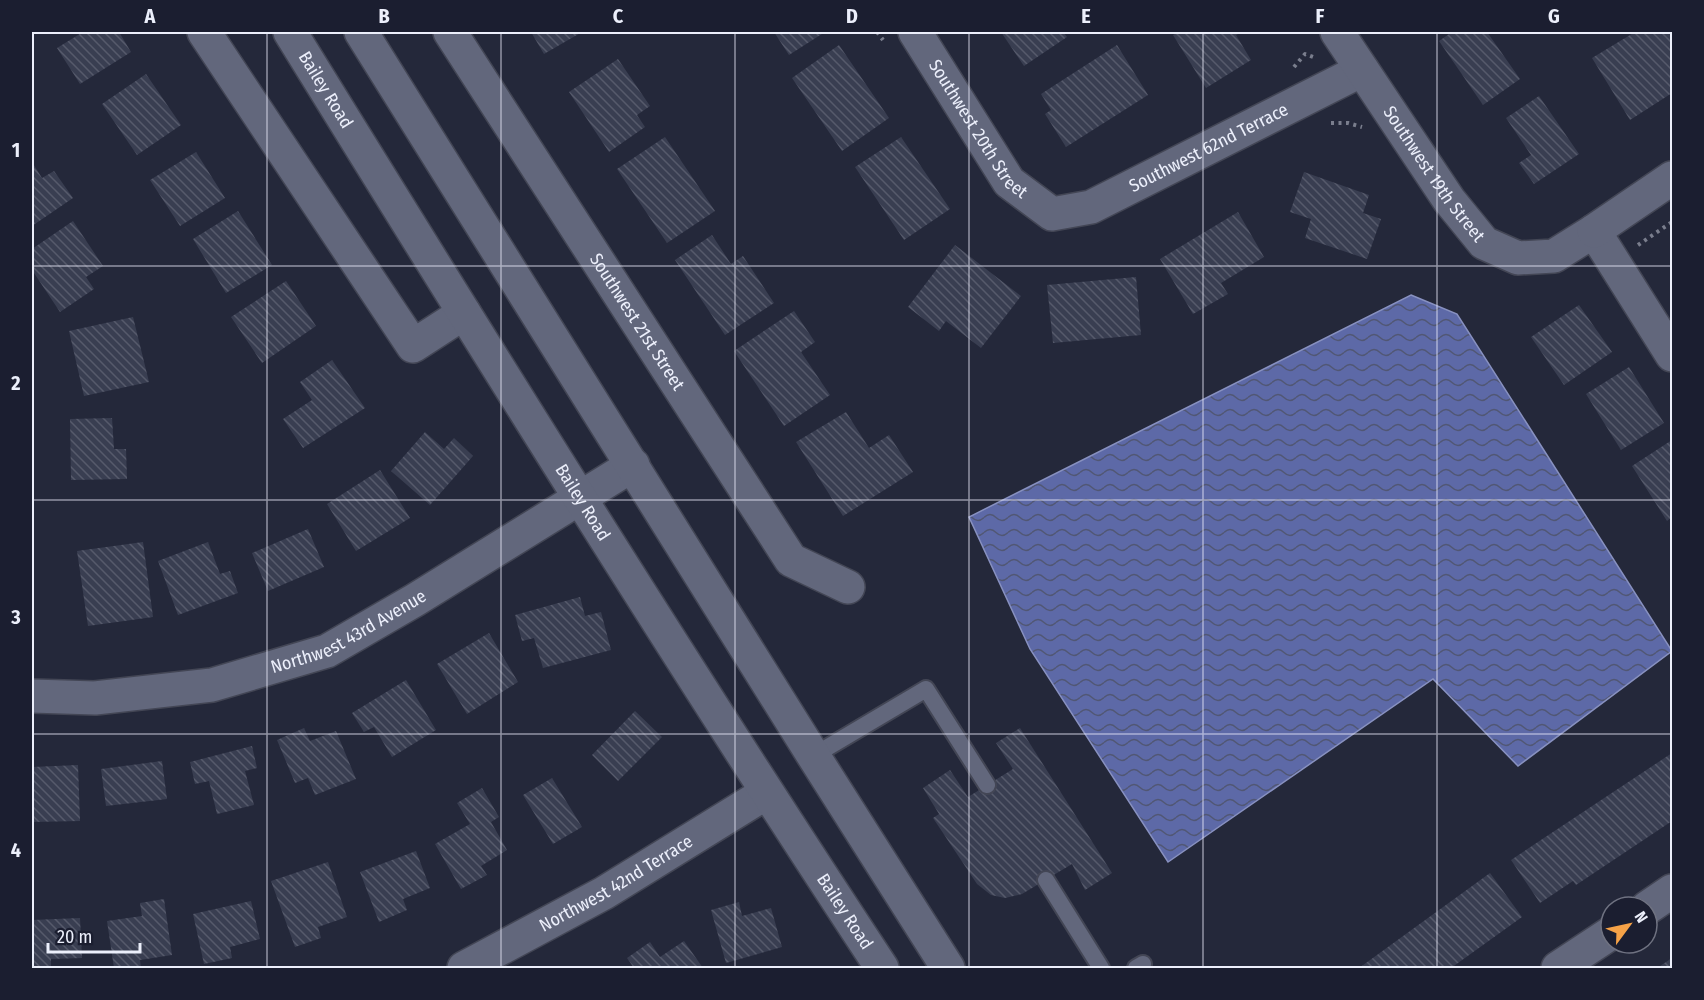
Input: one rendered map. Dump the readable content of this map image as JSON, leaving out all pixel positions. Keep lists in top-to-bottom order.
{
  "streets": {
    "street": [
      "Bailey Road",
      "Southwest 20th Street",
      "Southwest 62nd Terrace",
      "Southwest 19th Street",
      "Southwest 21st Street",
      "Northwest 43rd Avenue",
      "Northwest 42nd Terrace"
    ]
  },
  "crossings": [
    ["Bailey Road", "Northwest 43rd Avenue"],
    ["Bailey Road", "Northwest 42nd Terrace"],
    ["Southwest 20th Street", "Southwest 62nd Terrace"],
    ["Southwest 62nd Terrace", "Southwest 19th Street"]
  ],
  "scale_bar": "20 m",
  "north": "top right",
  "grid": {
    "columns": [
      "A",
      "B",
      "C",
      "D",
      "E",
      "F",
      "G"
    ],
    "rows": [
      "1",
      "2",
      "3",
      "4"
    ]
  }
}
